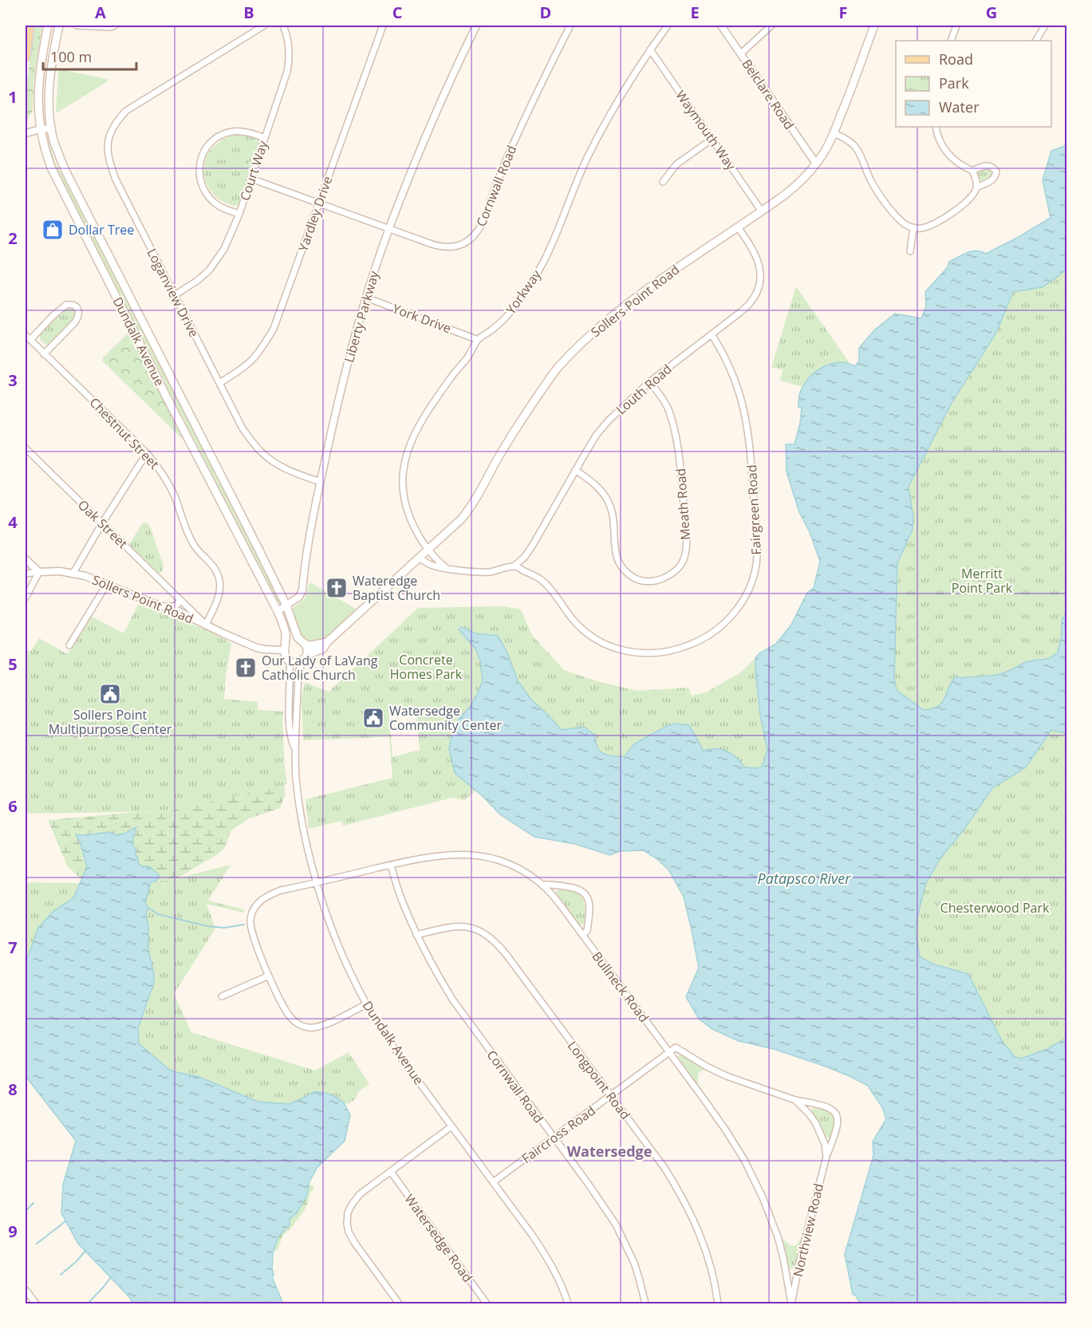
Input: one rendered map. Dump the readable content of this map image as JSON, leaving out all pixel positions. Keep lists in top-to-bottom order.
{
  "streets": {
    "main road": ["Sollers Point Road", "Dundalk Avenue"],
    "street": [
      "Belclare Road",
      "Waymouth Way",
      "Court Way",
      "Cornwall Road",
      "Yardley Drive",
      "Yorkway",
      "Loganview Drive",
      "Liberty Parkway",
      "York Drive",
      "Louth Road",
      "Chestnut Street",
      "Meath Road",
      "Fairgreen Road",
      "Oak Street",
      "Bullneck Road",
      "Longpoint Road",
      "Faircross Road",
      "Northview Road",
      "Watersedge Road"
    ]
  },
  "crossings": [
    ["Belclare Road", "Sollers Point Road"],
    ["Waymouth Way", "Yorkway"],
    ["Waymouth Way", "Sollers Point Road"],
    ["Court Way", "Cornwall Road"],
    ["Court Way", "Loganview Drive"],
    ["Cornwall Road", "Yardley Drive"],
    ["Cornwall Road", "Liberty Parkway"],
    ["Cornwall Road", "Bullneck Road"],
    ["Cornwall Road", "Longpoint Road"],
    ["Cornwall Road", "Faircross Road"],
    ["Yardley Drive", "Loganview Drive"],
    ["Yorkway", "Sollers Point Road"],
    ["Yorkway", "York Drive"],
    ["Loganview Drive", "Liberty Parkway"],
    ["Sollers Point Road", "Dundalk Avenue"],
    ["Sollers Point Road", "Louth Road"],
    ["Sollers Point Road", "Chestnut Street"],
    ["Sollers Point Road", "Oak Street"],
    ["Liberty Parkway", "York Drive"],
    ["Liberty Parkway", "Dundalk Avenue"],
    ["Dundalk Avenue", "Bullneck Road"],
    ["Dundalk Avenue", "Faircross Road"],
    ["Louth Road", "Meath Road"],
    ["Louth Road", "Fairgreen Road"],
    ["Chestnut Street", "Oak Street"],
    ["Bullneck Road", "Faircross Road"],
    ["Bullneck Road", "Northview Road"],
    ["Longpoint Road", "Faircross Road"],
    ["Faircross Road", "Northview Road"]
  ],
  "districts": ["Watersedge"],
  "water": ["Patapsco River"],
  "parks": ["Merritt Point Park", "Concrete Homes Park", "Chesterwood Park"],
  "places": {
    "shop": ["Dollar Tree"],
    "church": ["Wateredge Baptist Church", "Our Lady of LaVang Catholic Church"],
    "public building": ["Sollers Point Multipurpose Center", "Watersedge Community Center"]
  },
  "legend": ["Road", "Park", "Water"],
  "scale_bar": "100 m",
  "grid": {
    "columns": [
      "A",
      "B",
      "C",
      "D",
      "E",
      "F",
      "G"
    ],
    "rows": [
      "1",
      "2",
      "3",
      "4",
      "5",
      "6",
      "7",
      "8",
      "9"
    ]
  }
}
